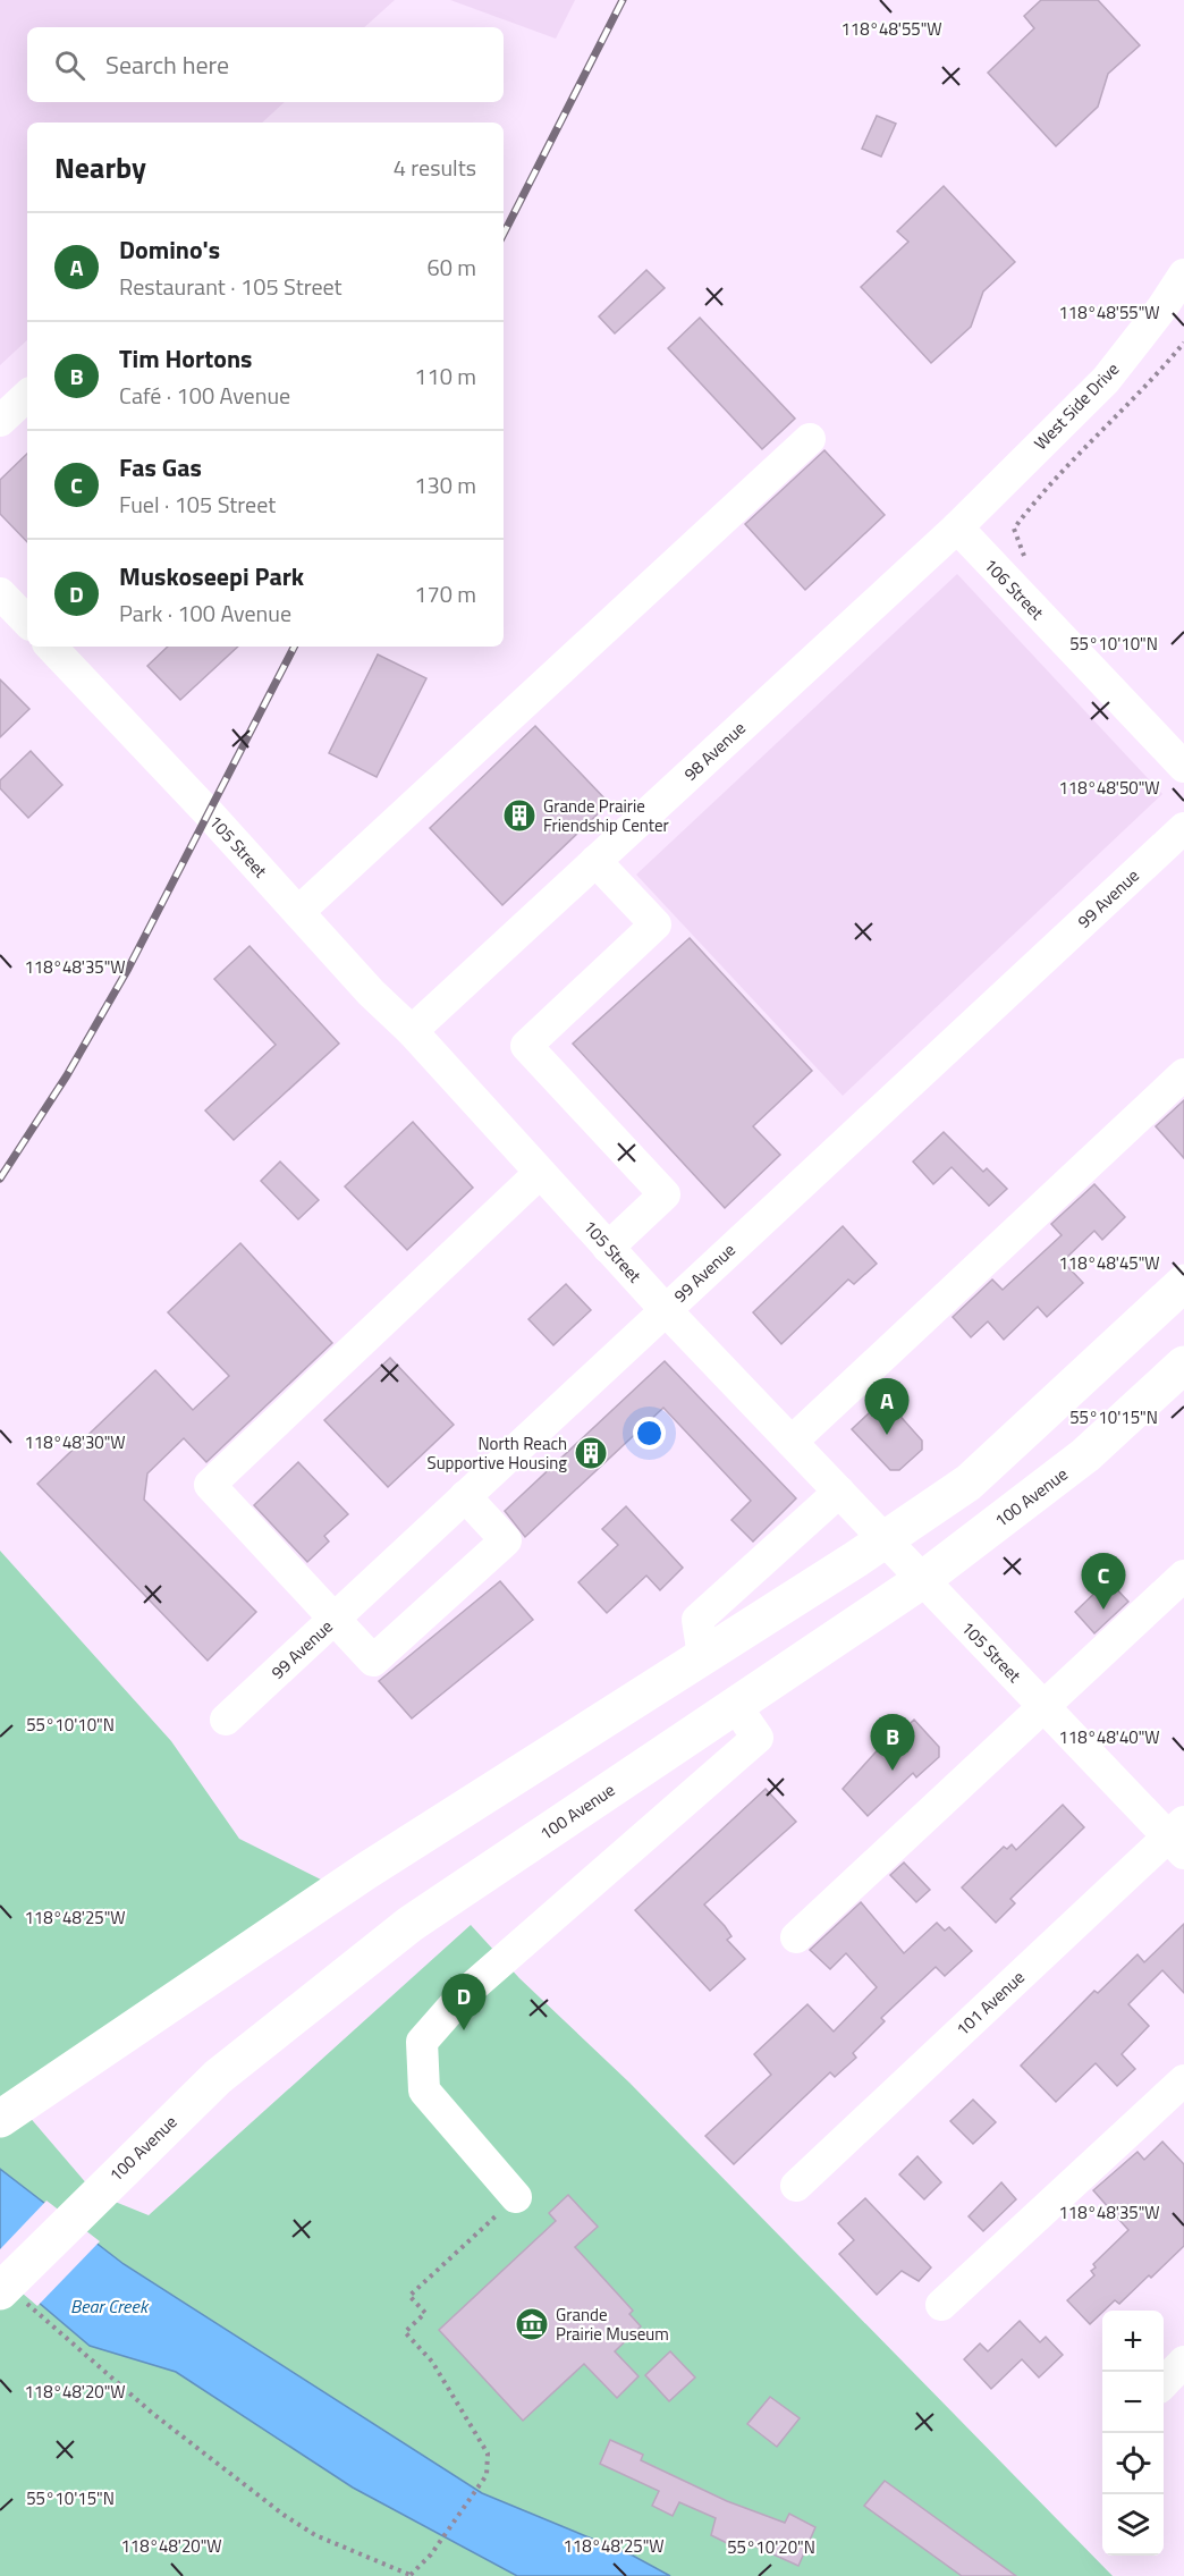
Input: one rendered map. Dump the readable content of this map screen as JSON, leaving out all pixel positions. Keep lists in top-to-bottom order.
{
  "streets": {
    "main road": ["100 Avenue"],
    "street": [
      "West Side Drive",
      "106 Street",
      "98 Avenue",
      "105 Street",
      "99 Avenue",
      "101 Avenue"
    ]
  },
  "crossings": [
    ["West Side Drive", "106 Street"],
    ["West Side Drive", "98 Avenue"],
    ["106 Street", "98 Avenue"],
    ["98 Avenue", "105 Street"],
    ["105 Street", "99 Avenue"],
    ["105 Street", "100 Avenue"],
    ["105 Street", "101 Avenue"]
  ],
  "water": ["Bear Creek"],
  "places": {
    "building": ["Grande Prairie Friendship Center", "North Reach Supportive Housing"],
    "museum": ["Grande Prairie Museum"]
  },
  "page": {
    "search": "Search here",
    "heading": ["Nearby", "4 results"],
    "list": [
      {
        "mark": "A",
        "name": "Domino's",
        "note": "Restaurant · 105 Street",
        "value": "60 m"
      },
      {
        "mark": "B",
        "name": "Tim Hortons",
        "note": "Café · 100 Avenue",
        "value": "110 m"
      },
      {
        "mark": "C",
        "name": "Fas Gas",
        "note": "Fuel · 105 Street",
        "value": "130 m"
      },
      {
        "mark": "D",
        "name": "Muskoseepi Park",
        "note": "Park · 100 Avenue",
        "value": "170 m"
      }
    ],
    "pins": [
      "A",
      "C",
      "B",
      "D"
    ],
    "map_buttons": ["+", "−"]
  },
  "coordinates": [
    "118°48'55\"W",
    "55°10'10\"N",
    "118°48'50\"W",
    "118°48'35\"W",
    "118°48'45\"W",
    "55°10'15\"N",
    "118°48'30\"W",
    "118°48'40\"W",
    "118°48'25\"W",
    "118°48'20\"W",
    "55°10'20\"N"
  ]
}
